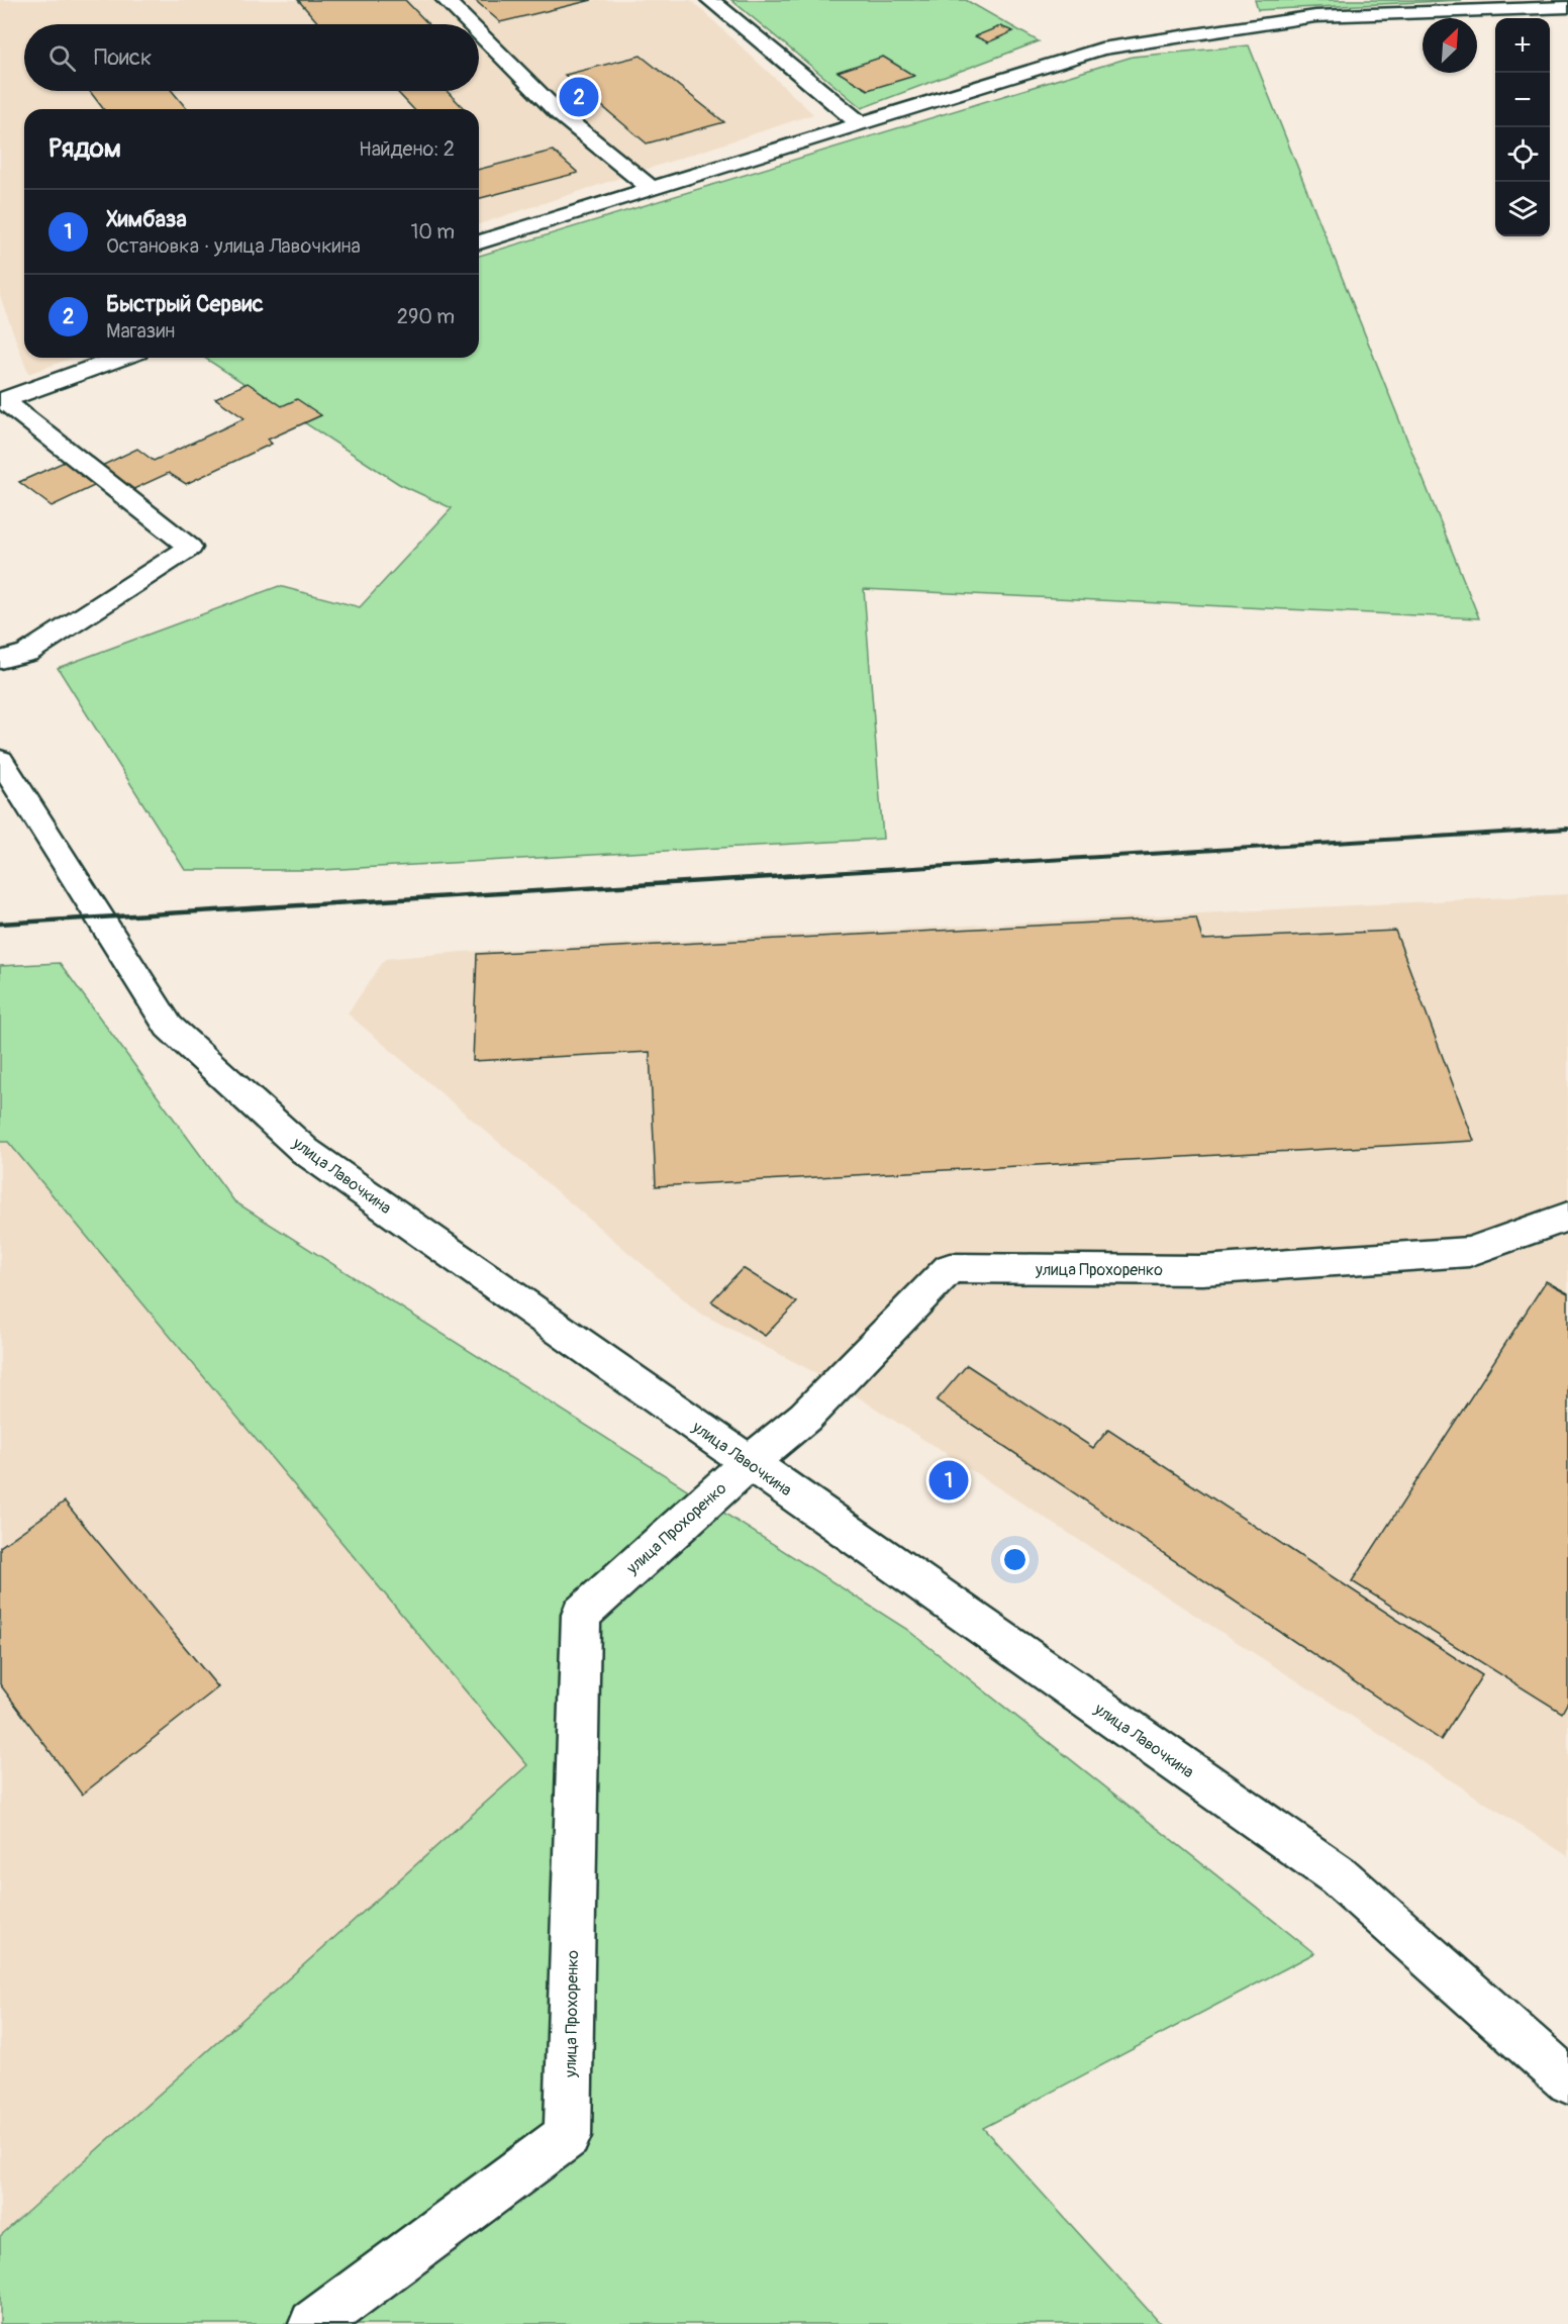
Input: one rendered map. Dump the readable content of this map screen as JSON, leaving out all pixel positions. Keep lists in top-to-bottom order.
{
  "streets": {
    "street": ["улица Лавочкина", "улица Прохоренко"]
  },
  "crossings": [
    ["улица Лавочкина", "улица Прохоренко"]
  ],
  "north": "top right",
  "page": {
    "map_buttons": ["+", "−"],
    "search": "Поиск",
    "pins": ["2", "1"],
    "heading": ["Рядом", "Найдено: 2"],
    "list": [
      {
        "mark": "1",
        "name": "Химбаза",
        "note": "Остановка · улица Лавочкина",
        "value": "10 m"
      },
      {
        "mark": "2",
        "name": "Быстрый Сервис",
        "note": "Магазин",
        "value": "290 m"
      }
    ]
  }
}
